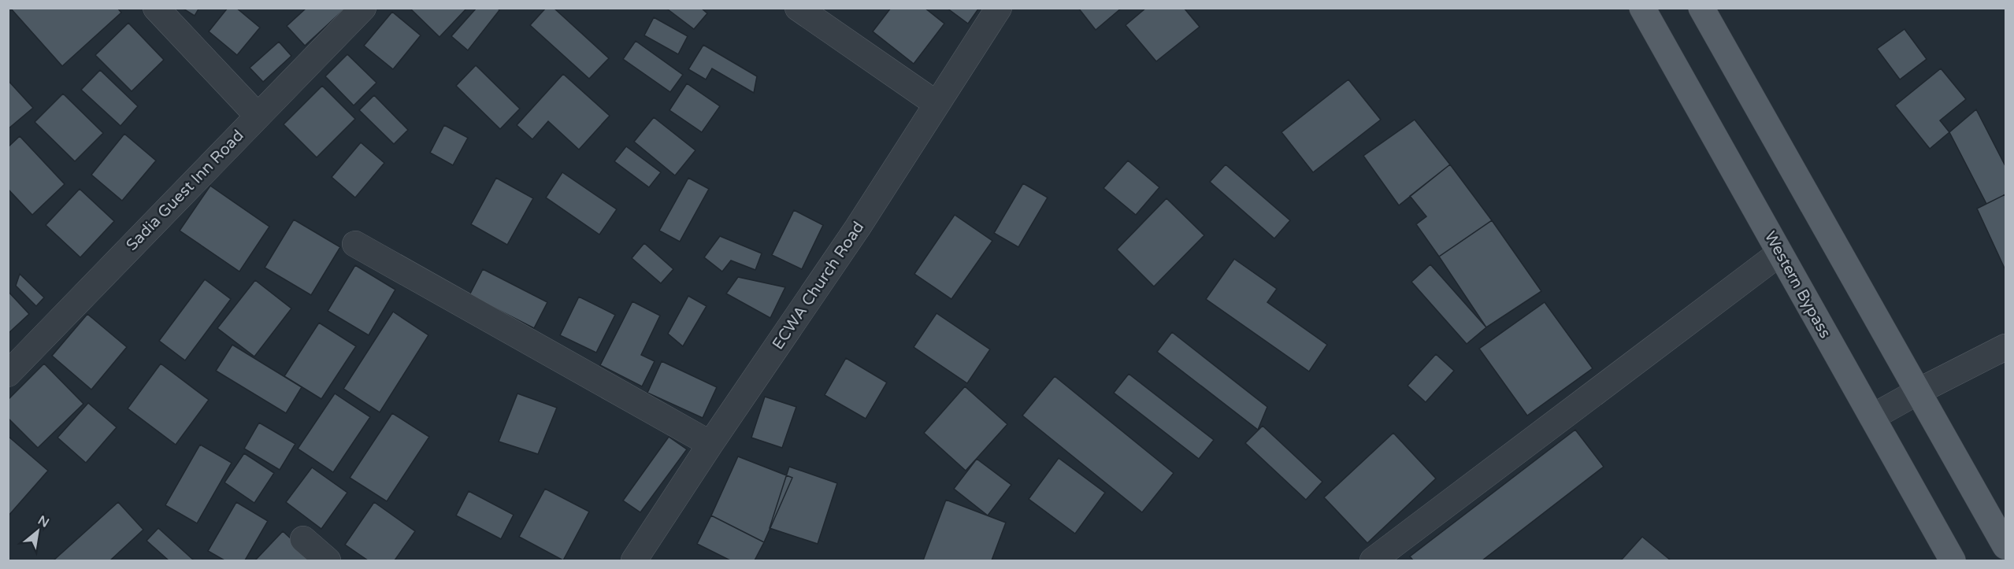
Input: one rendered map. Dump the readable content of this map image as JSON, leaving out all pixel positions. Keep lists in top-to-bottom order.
{
  "streets": {
    "main road": ["Western Bypass"],
    "street": ["Sadia Guest Inn Road", "ECWA Church Road"]
  },
  "north": "top right"
}
